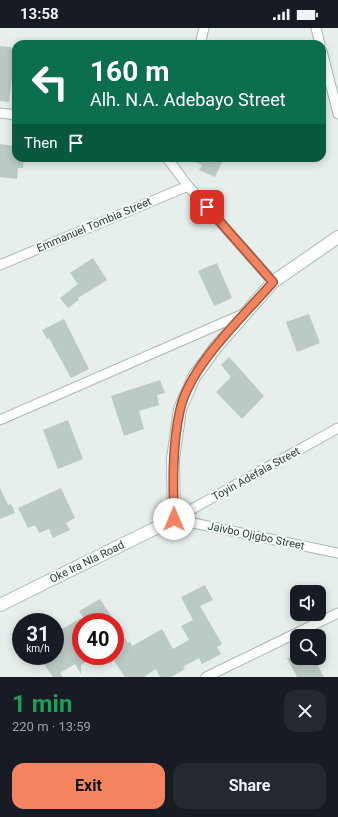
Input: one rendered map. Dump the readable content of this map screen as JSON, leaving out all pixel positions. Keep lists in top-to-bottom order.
{
  "streets": {
    "street": [
      "Emmanuel Tombia Street",
      "Toyin Adefala Street",
      "Jaivbo Ojigbo Street",
      "Oke Ira Nla Road"
    ]
  },
  "crossings": [
    ["Toyin Adefala Street", "Jaivbo Ojigbo Street"],
    ["Toyin Adefala Street", "Oke Ira Nla Road"],
    ["Jaivbo Ojigbo Street", "Oke Ira Nla Road"]
  ],
  "page": {
    "status": "13:58",
    "turn": ["160 m", "Alh. N.A. Adebayo Street"],
    "then": "Then",
    "speed": "31 km/h",
    "limit": "40",
    "heading": ["1 min", "220 m · 13:59"],
    "buttons": ["Exit", "Share"]
  }
}
